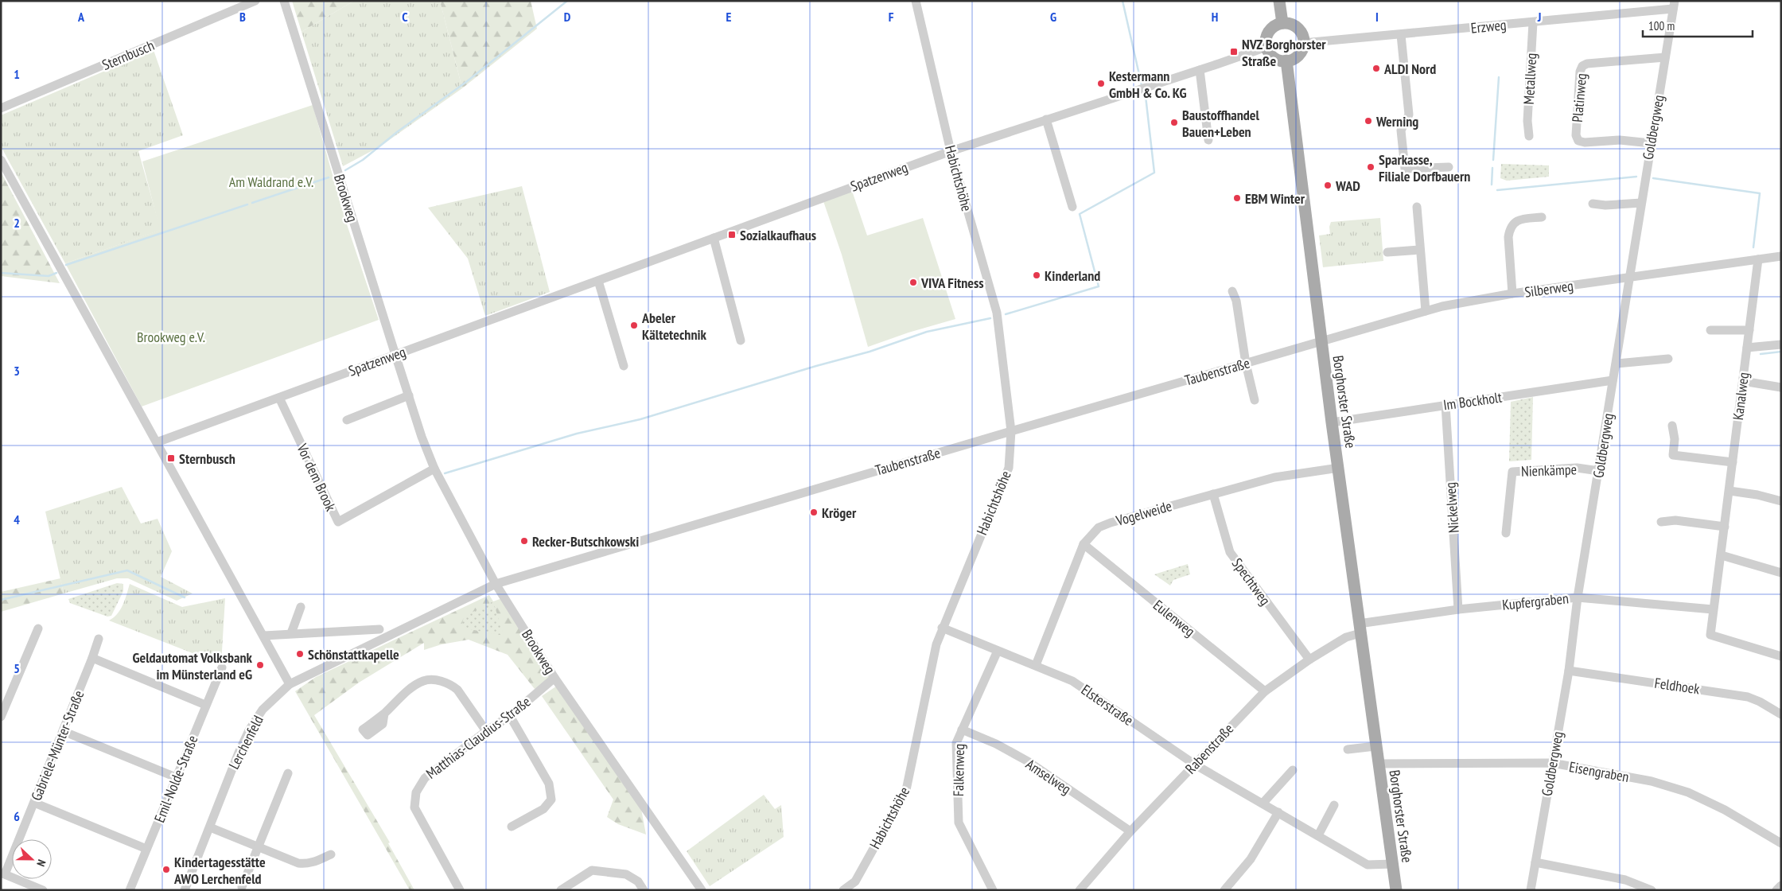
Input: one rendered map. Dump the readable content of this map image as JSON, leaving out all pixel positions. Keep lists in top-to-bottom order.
{
  "streets": {
    "main road": ["Borghorster Straße"],
    "street": [
      "Erzweg",
      "Sternbusch",
      "Metallweg",
      "Platinweg",
      "Goldbergweg",
      "Spatzenweg",
      "Habichtshöhe",
      "Brookweg",
      "Silberweg",
      "Taubenstraße",
      "Kanalweg",
      "Im Bockholt",
      "Nienkämpe",
      "Vor dem Brook",
      "Nickelweg",
      "Vogelweide",
      "Spechtweg",
      "Kupfergraben",
      "Eulenweg",
      "Feldhoek",
      "Elsterstraße",
      "Matthias-Claudius-Straße",
      "Lerchenfeld",
      "Gabriele-Münter-Straße",
      "Rabenstraße",
      "Falkenweg",
      "Eisengraben",
      "Amselweg",
      "Emil-Nolde-Straße"
    ]
  },
  "crossings": [
    ["Erzweg", "Metallweg"],
    ["Erzweg", "Goldbergweg"],
    ["Erzweg", "Spatzenweg"],
    ["Erzweg", "Borghorster Straße"],
    ["Platinweg", "Goldbergweg"],
    ["Goldbergweg", "Silberweg"],
    ["Goldbergweg", "Im Bockholt"],
    ["Goldbergweg", "Nienkämpe"],
    ["Goldbergweg", "Kupfergraben"],
    ["Goldbergweg", "Feldhoek"],
    ["Goldbergweg", "Eisengraben"],
    ["Spatzenweg", "Habichtshöhe"],
    ["Spatzenweg", "Brookweg"],
    ["Spatzenweg", "Borghorster Straße"],
    ["Spatzenweg", "Vor dem Brook"],
    ["Habichtshöhe", "Taubenstraße"],
    ["Habichtshöhe", "Elsterstraße"],
    ["Brookweg", "Taubenstraße"],
    ["Brookweg", "Vor dem Brook"],
    ["Brookweg", "Matthias-Claudius-Straße"],
    ["Brookweg", "Lerchenfeld"],
    ["Silberweg", "Taubenstraße"],
    ["Silberweg", "Kanalweg"],
    ["Silberweg", "Borghorster Straße"],
    ["Taubenstraße", "Borghorster Straße"],
    ["Taubenstraße", "Lerchenfeld"],
    ["Im Bockholt", "Borghorster Straße"],
    ["Im Bockholt", "Nickelweg"],
    ["Borghorster Straße", "Vogelweide"],
    ["Borghorster Straße", "Kupfergraben"],
    ["Borghorster Straße", "Elsterstraße"],
    ["Borghorster Straße", "Rabenstraße"],
    ["Borghorster Straße", "Eisengraben"],
    ["Nickelweg", "Kupfergraben"],
    ["Vogelweide", "Spechtweg"],
    ["Vogelweide", "Eulenweg"],
    ["Vogelweide", "Elsterstraße"],
    ["Spechtweg", "Rabenstraße"],
    ["Kupfergraben", "Rabenstraße"],
    ["Eulenweg", "Rabenstraße"],
    ["Elsterstraße", "Rabenstraße"],
    ["Elsterstraße", "Falkenweg"],
    ["Rabenstraße", "Amselweg"],
    ["Falkenweg", "Amselweg"]
  ],
  "parks": ["Am Waldrand e.V.", "Brookweg e.V."],
  "places": {
    "transit": ["NVZ Borghorster Straße", "Sozialkaufhaus", "Sternbusch"],
    "other": [
      "ALDI Nord",
      "Kestermann GmbH & Co. KG",
      "Werning",
      "Baustoffhandel Bauen+Leben",
      "Sparkasse, Filiale Dorfbauern",
      "WAD",
      "EBM Winter",
      "Kinderland",
      "VIVA Fitness",
      "Abeler Kältetechnik",
      "Kröger",
      "Recker-Butschkowski",
      "Schönstattkapelle",
      "Geldautomat Volksbank im Münsterland eG",
      "Kindertagesstätte AWO Lerchenfeld"
    ]
  },
  "scale_bar": "100 m",
  "north": "right",
  "grid": {
    "columns": [
      "A",
      "B",
      "C",
      "D",
      "E",
      "F",
      "G",
      "H",
      "I",
      "J"
    ],
    "rows": [
      "1",
      "2",
      "3",
      "4",
      "5",
      "6"
    ]
  }
}
